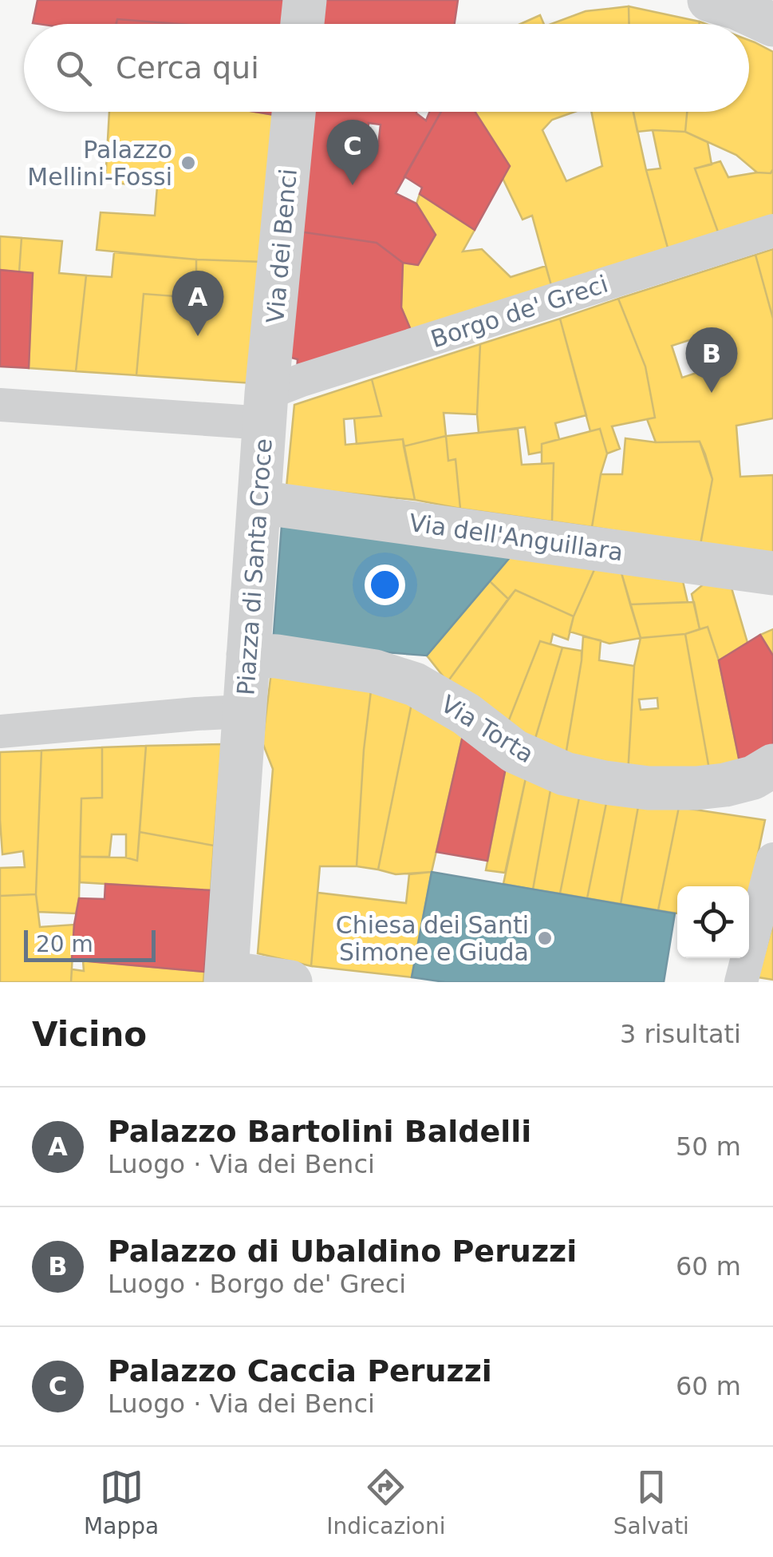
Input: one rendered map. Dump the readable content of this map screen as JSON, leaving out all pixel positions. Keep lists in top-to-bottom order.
{
  "streets": {
    "street": [
      "Via dei Benci",
      "Borgo de' Greci",
      "Via dell'Anguillara",
      "Piazza di Santa Croce",
      "Via Torta"
    ]
  },
  "crossings": [
    ["Via dei Benci", "Borgo de' Greci"],
    ["Via dei Benci", "Piazza di Santa Croce"],
    ["Borgo de' Greci", "Piazza di Santa Croce"],
    ["Via dell'Anguillara", "Piazza di Santa Croce"],
    ["Piazza di Santa Croce", "Via Torta"]
  ],
  "places": ["Palazzo Mellini-Fossi", "Chiesa dei Santi Simone e Giuda"],
  "scale_bar": "20 m",
  "page": {
    "search": "Cerca qui",
    "pins": ["C", "A", "B"],
    "scale": "20 m",
    "heading": ["Vicino", "3 risultati"],
    "list": [
      {
        "mark": "A",
        "name": "Palazzo Bartolini Baldelli",
        "note": "Luogo · Via dei Benci",
        "value": "50 m"
      },
      {
        "mark": "B",
        "name": "Palazzo di Ubaldino Peruzzi",
        "note": "Luogo · Borgo de' Greci",
        "value": "60 m"
      },
      {
        "mark": "C",
        "name": "Palazzo Caccia Peruzzi",
        "note": "Luogo · Via dei Benci",
        "value": "60 m"
      }
    ],
    "nav": ["Mappa", "Indicazioni", "Salvati"]
  }
}
